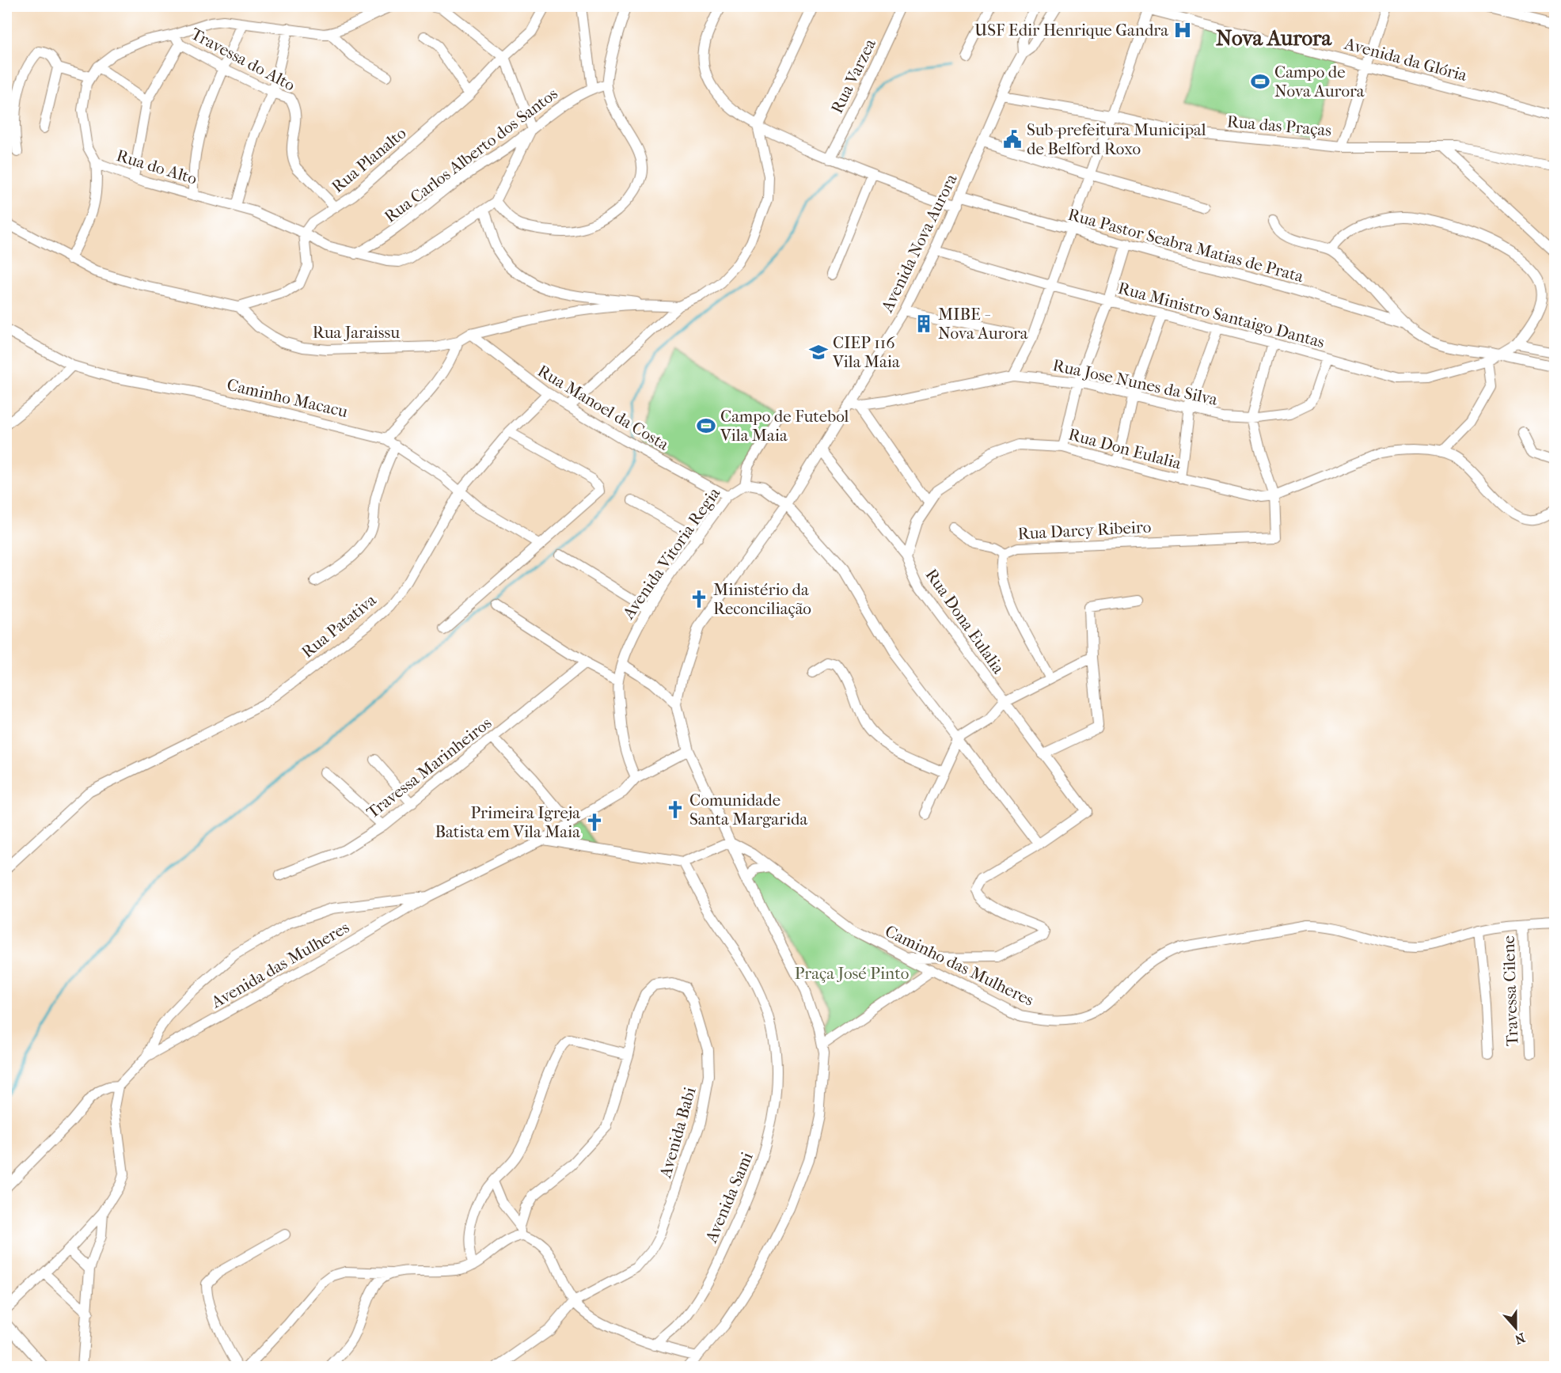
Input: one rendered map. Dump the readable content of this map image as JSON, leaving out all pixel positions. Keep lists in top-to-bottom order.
{
  "streets": {
    "street": [
      "Travessa do Alto",
      "Avenida da Glória",
      "Rua Varzea",
      "Rua das Praças",
      "Rua Carlos Alberto dos Santos",
      "Rua Planalto",
      "Rua do Alto",
      "Avenida Nova Aurora",
      "Rua Pastor Seabra Matias de Prata",
      "Rua Ministro Santaigo Dantas",
      "Rua Jaraissu",
      "Rua Jose Nunes da Silva",
      "Caminho Macacu",
      "Rua Manoel da Costa",
      "Rua Don Eulalia",
      "Rua Darcy Ribeiro",
      "Avenida Vitoria Regia",
      "Rua Dona Eulalia",
      "Rua Patativa",
      "Travessa Marinheiros",
      "Avenida das Mulheres",
      "Caminho das Mulheres",
      "Travessa Cilene",
      "Avenida Babi",
      "Avenida Sami"
    ]
  },
  "crossings": [
    ["Travessa do Alto", "Rua Planalto"],
    ["Travessa do Alto", "Rua do Alto"],
    ["Rua Varzea", "Rua Pastor Seabra Matias de Prata"],
    ["Rua das Praças", "Avenida Nova Aurora"],
    ["Rua Carlos Alberto dos Santos", "Rua do Alto"],
    ["Rua Planalto", "Rua do Alto"],
    ["Avenida Nova Aurora", "Rua Pastor Seabra Matias de Prata"],
    ["Avenida Nova Aurora", "Rua Ministro Santaigo Dantas"],
    ["Avenida Nova Aurora", "Rua Dona Eulalia"],
    ["Avenida Nova Aurora", "Avenida das Mulheres"],
    ["Avenida Nova Aurora", "Caminho das Mulheres"],
    ["Rua Pastor Seabra Matias de Prata", "Rua Ministro Santaigo Dantas"],
    ["Rua Ministro Santaigo Dantas", "Rua Jose Nunes da Silva"],
    ["Rua Jaraissu", "Rua Manoel da Costa"],
    ["Caminho Macacu", "Rua Patativa"],
    ["Rua Manoel da Costa", "Avenida Vitoria Regia"],
    ["Rua Manoel da Costa", "Rua Patativa"],
    ["Rua Don Eulalia", "Rua Darcy Ribeiro"],
    ["Rua Don Eulalia", "Rua Dona Eulalia"],
    ["Avenida Vitoria Regia", "Avenida das Mulheres"],
    ["Caminho das Mulheres", "Travessa Cilene"]
  ],
  "districts": ["Nova Aurora"],
  "parks": ["Praça José Pinto"],
  "places": {
    "hospital": ["USF Edir Henrique Gandra"],
    "sports": ["Campo de Nova Aurora", "Campo de Futebol Vila Maia"],
    "public building": ["Sub-prefeitura Municipal de Belford Roxo"],
    "building": ["MIBE - Nova Aurora"],
    "school or university": ["CIEP 116 Vila Maia"],
    "church": ["Ministério da Reconciliação", "Comunidade Santa Margarida", "Primeira Igreja Batista em Vila Maia"]
  },
  "north": "bottom"
}
